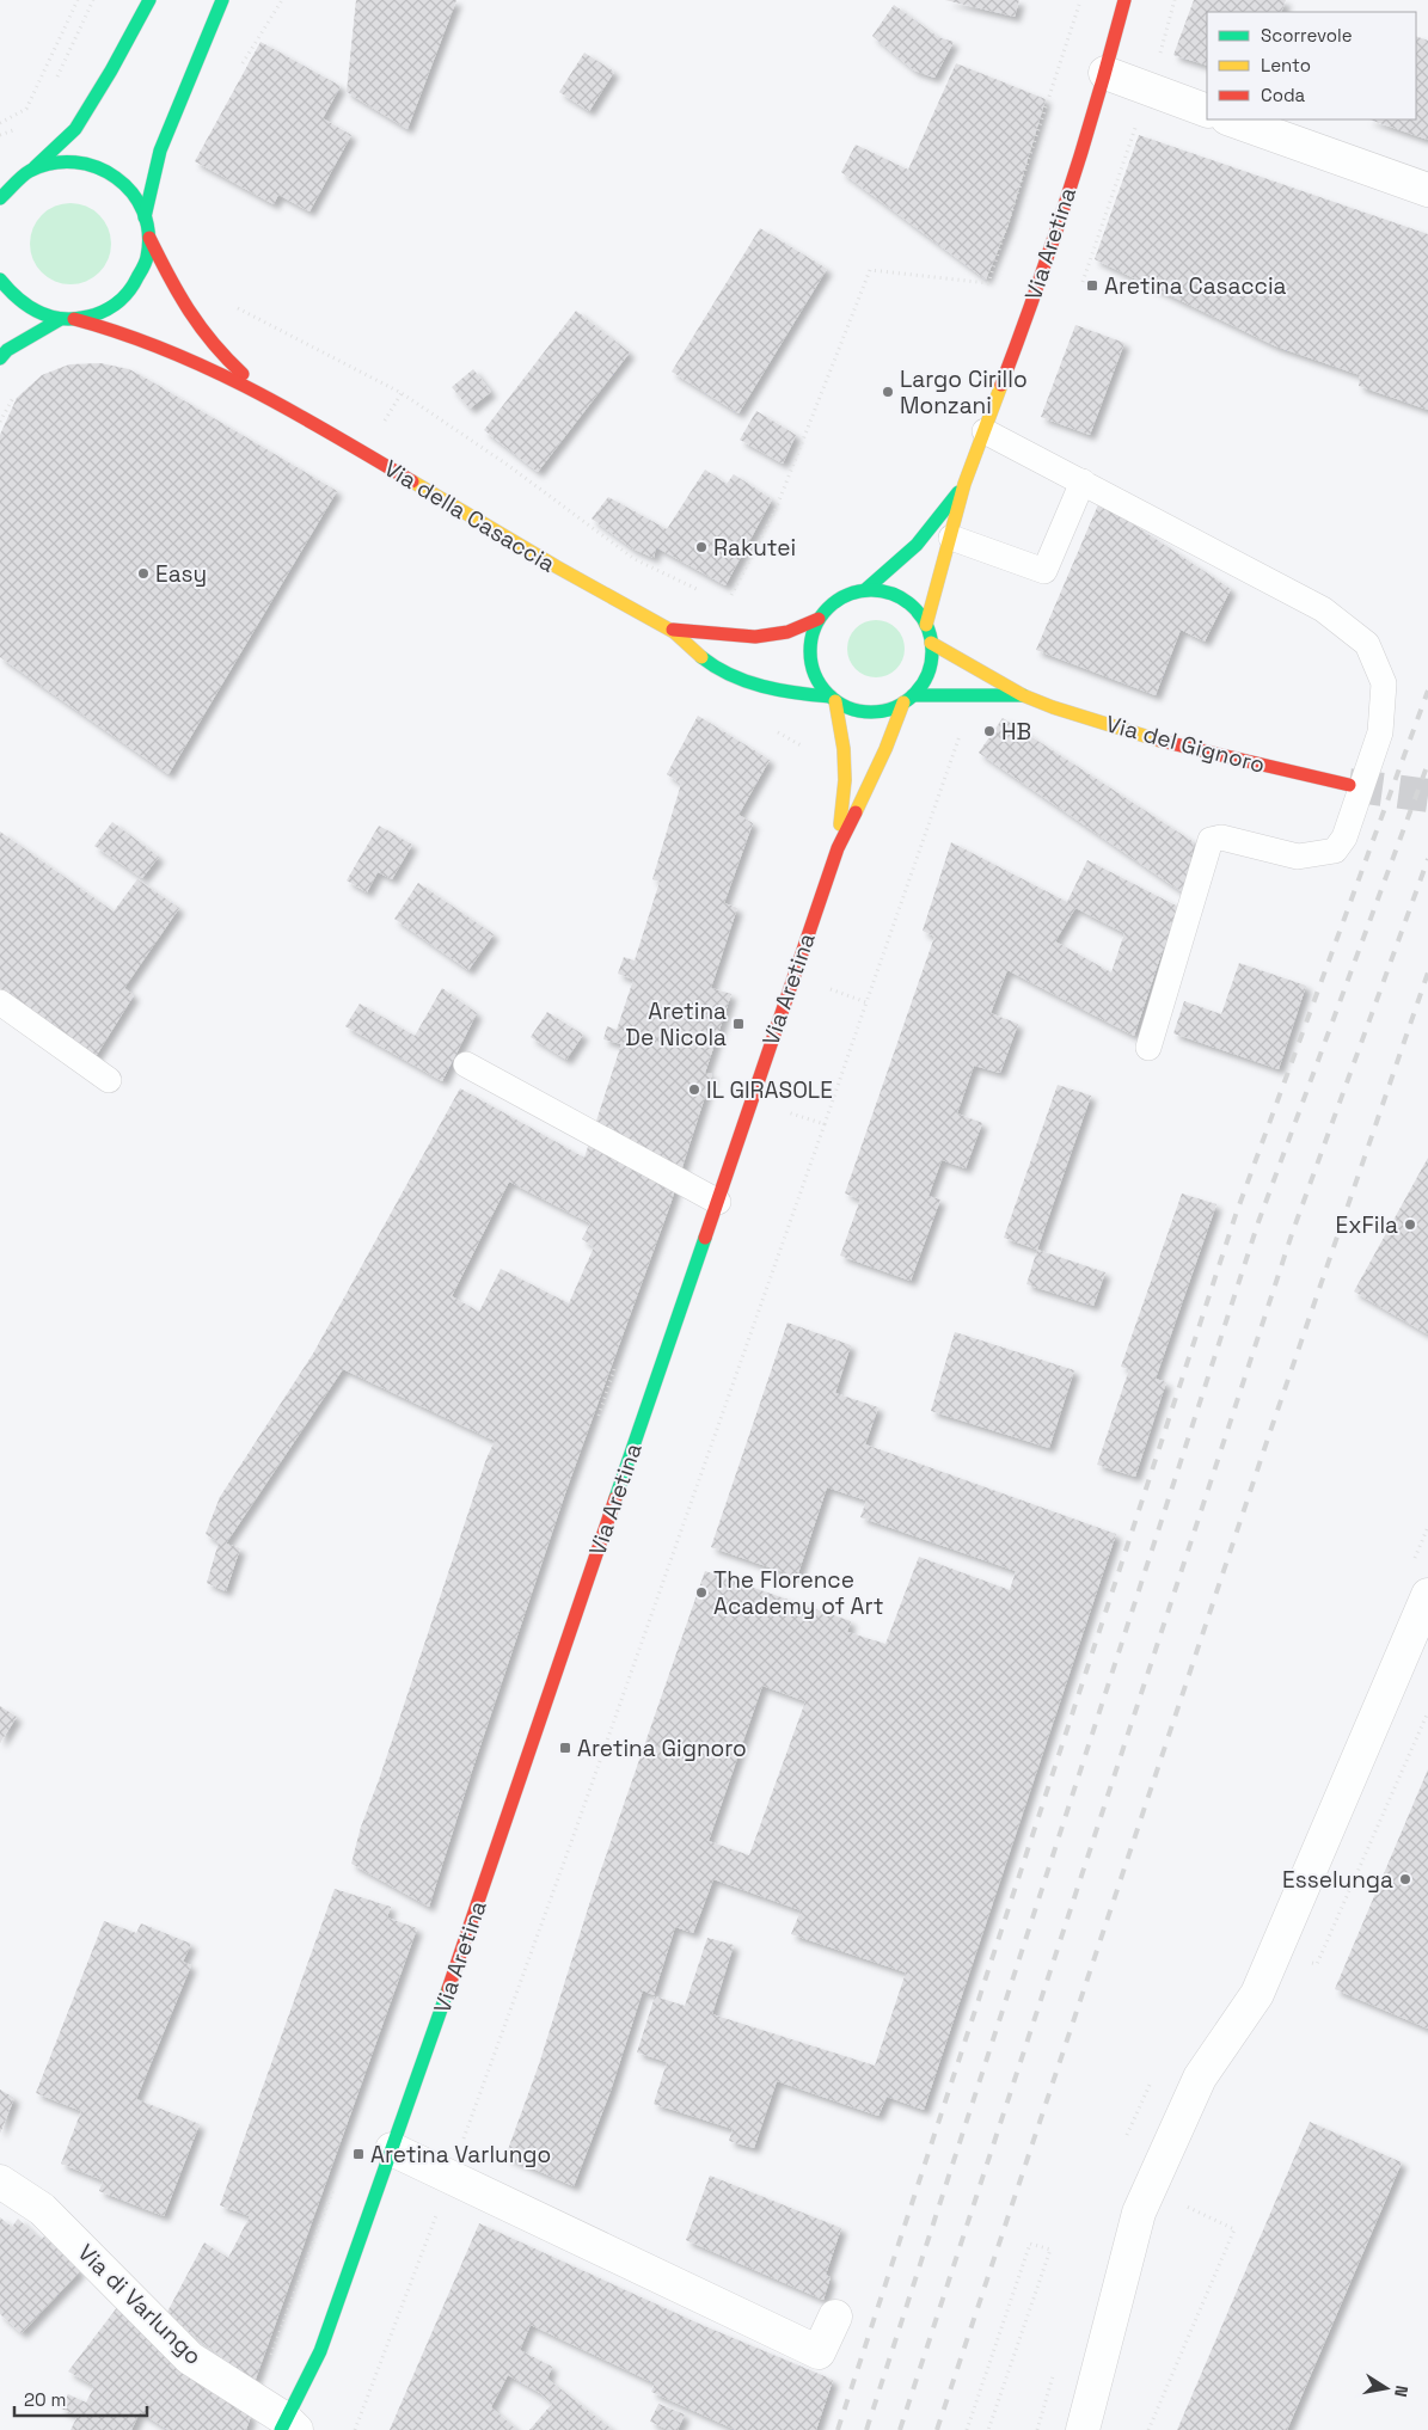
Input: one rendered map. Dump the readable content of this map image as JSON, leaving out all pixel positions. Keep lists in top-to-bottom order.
{
  "streets": {
    "main road": ["Via Aretina", "Via della Casaccia", "Via del Gignoro"],
    "street": ["Via di Varlungo"]
  },
  "crossings": [
    ["Via Aretina", "Via della Casaccia"],
    ["Via Aretina", "Via del Gignoro"],
    ["Via Aretina", "Via di Varlungo"],
    ["Via della Casaccia", "Via del Gignoro"]
  ],
  "places": {
    "transit": [
      "Aretina Casaccia",
      "Aretina De Nicola",
      "Aretina Gignoro",
      "Aretina Varlungo"
    ],
    "other": [
      "Largo Cirillo Monzani",
      "Rakutei",
      "Easy",
      "HB",
      "IL GIRASOLE",
      "ExFila",
      "The Florence Academy of Art",
      "Esselunga"
    ]
  },
  "legend": ["Scorrevole", "Lento", "Coda"],
  "scale_bar": "20 m",
  "north": "right"
}
